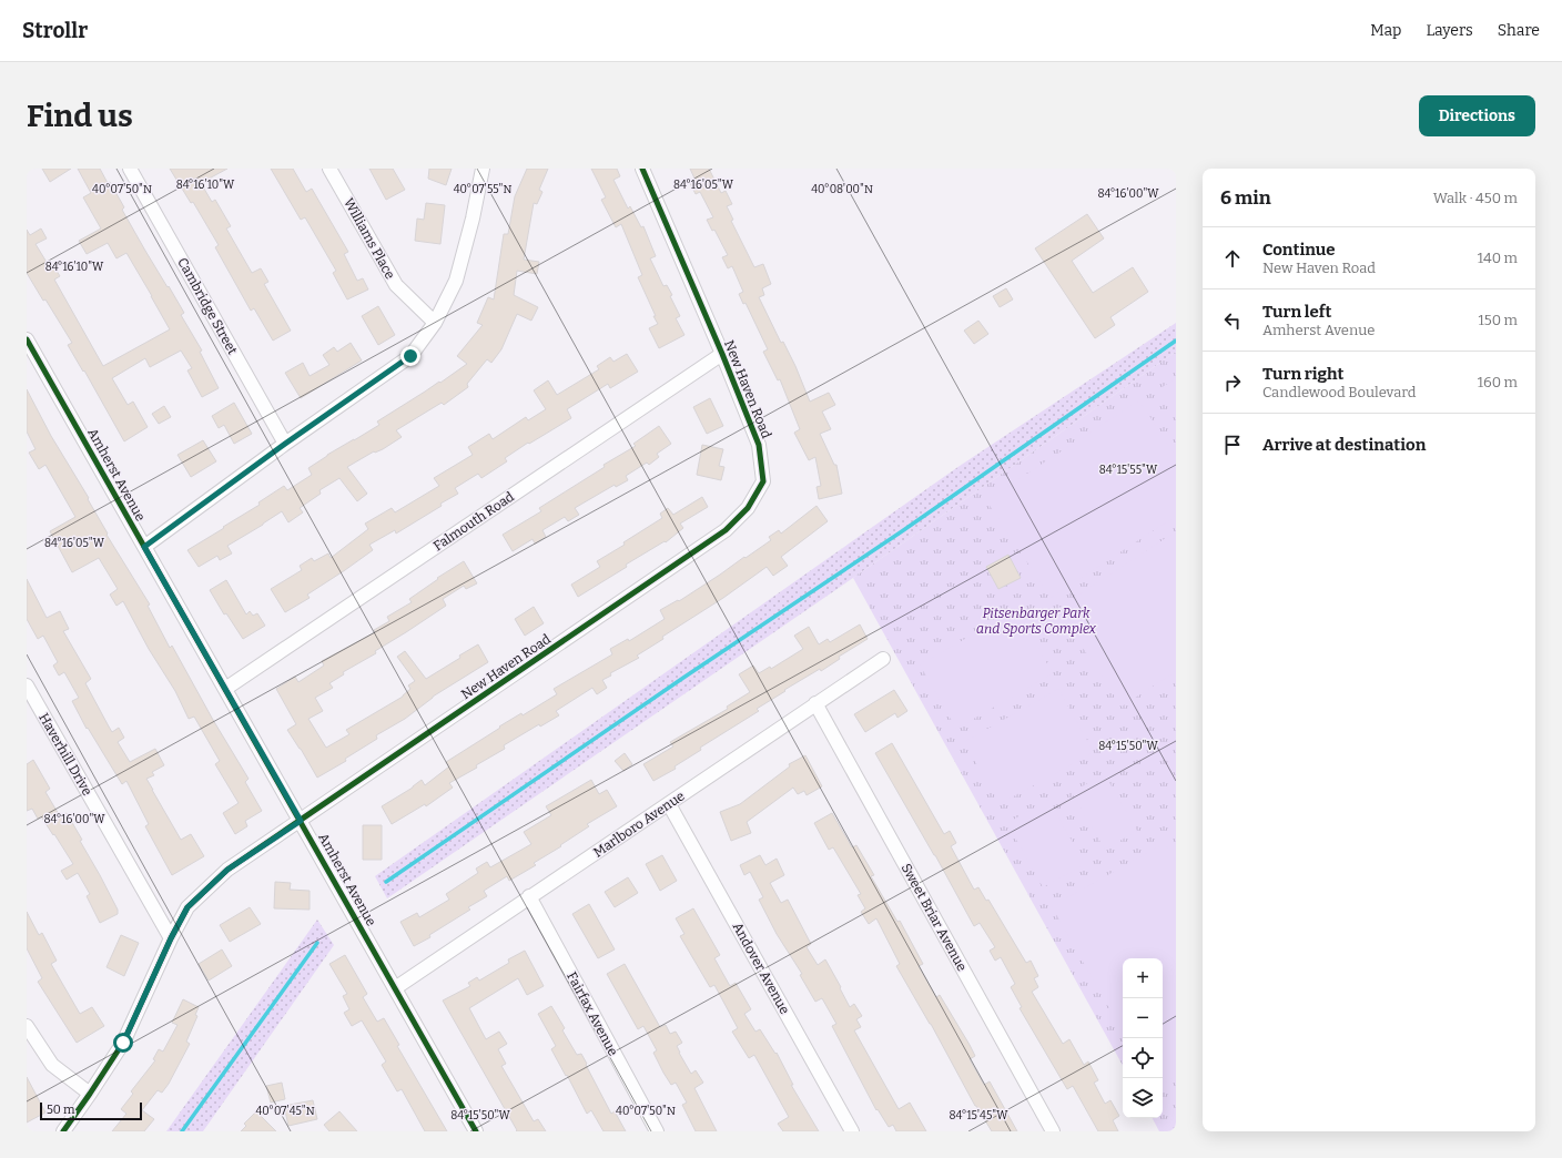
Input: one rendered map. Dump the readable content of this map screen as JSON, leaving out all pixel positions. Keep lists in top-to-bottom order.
{
  "streets": {
    "street": [
      "Williams Place",
      "Cambridge Street",
      "New Haven Road",
      "Amherst Avenue",
      "Falmouth Road",
      "Haverhill Drive",
      "Marlboro Avenue",
      "Sweet Briar Avenue",
      "Andover Avenue",
      "Fairfax Avenue"
    ]
  },
  "crossings": [
    ["New Haven Road", "Amherst Avenue"],
    ["New Haven Road", "Falmouth Road"],
    ["New Haven Road", "Haverhill Drive"],
    ["Amherst Avenue", "Falmouth Road"],
    ["Amherst Avenue", "Marlboro Avenue"],
    ["Marlboro Avenue", "Sweet Briar Avenue"],
    ["Marlboro Avenue", "Andover Avenue"],
    ["Marlboro Avenue", "Fairfax Avenue"]
  ],
  "parks": ["Pitsenbarger Park and Sports Complex"],
  "scale_bar": "50 m",
  "page": {
    "header": "Strollr",
    "nav": ["Map", "Layers", "Share"],
    "buttons": "Directions",
    "title": "Find us",
    "heading": ["6 min", "Walk · 450 m"],
    "list": [
      ["Continue", "New Haven Road", "140 m"],
      ["Turn left", "Amherst Avenue", "150 m"],
      ["Turn right", "Candlewood Boulevard", "160 m"],
      "Arrive at destination"
    ],
    "map_buttons": ["+", "−"],
    "scale": "50 m"
  },
  "coordinates": [
    "84°16'10\"W",
    "84°16'05\"W",
    "40°07'50\"N",
    "40°07'55\"N",
    "40°08'00\"N",
    "84°16'00\"W",
    "84°15'55\"W",
    "84°15'50\"W",
    "40°07'45\"N",
    "84°15'45\"W"
  ]
}
